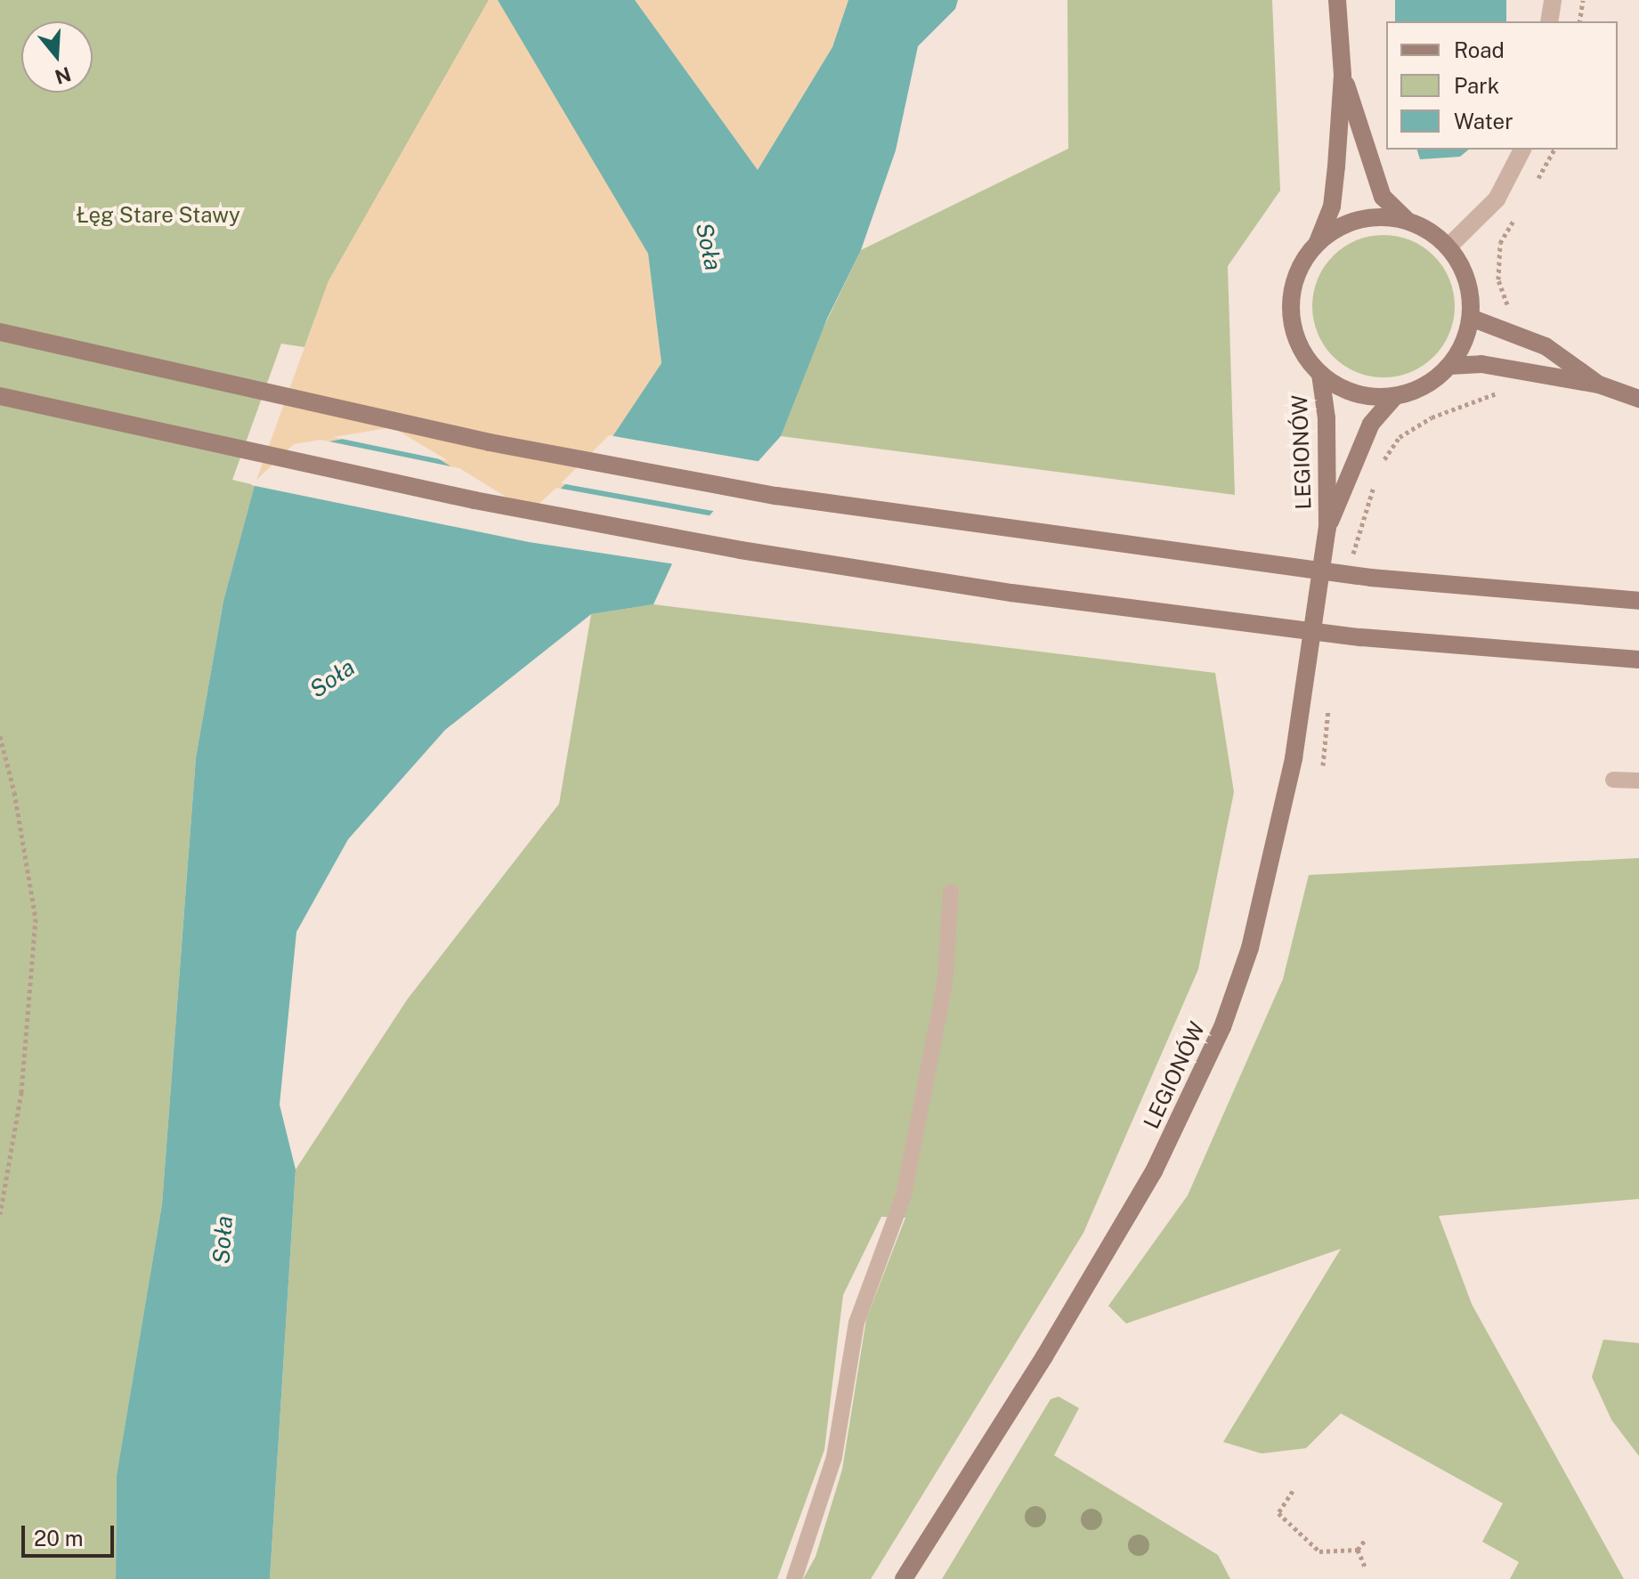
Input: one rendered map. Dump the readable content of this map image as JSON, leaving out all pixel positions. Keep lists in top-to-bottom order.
{
  "streets": {
    "main road": ["LEGIONÓW"]
  },
  "water": ["Soła"],
  "parks": ["Łęg Stare Stawy"],
  "legend": ["Road", "Park", "Water"],
  "scale_bar": "20 m",
  "north": "bottom"
}
